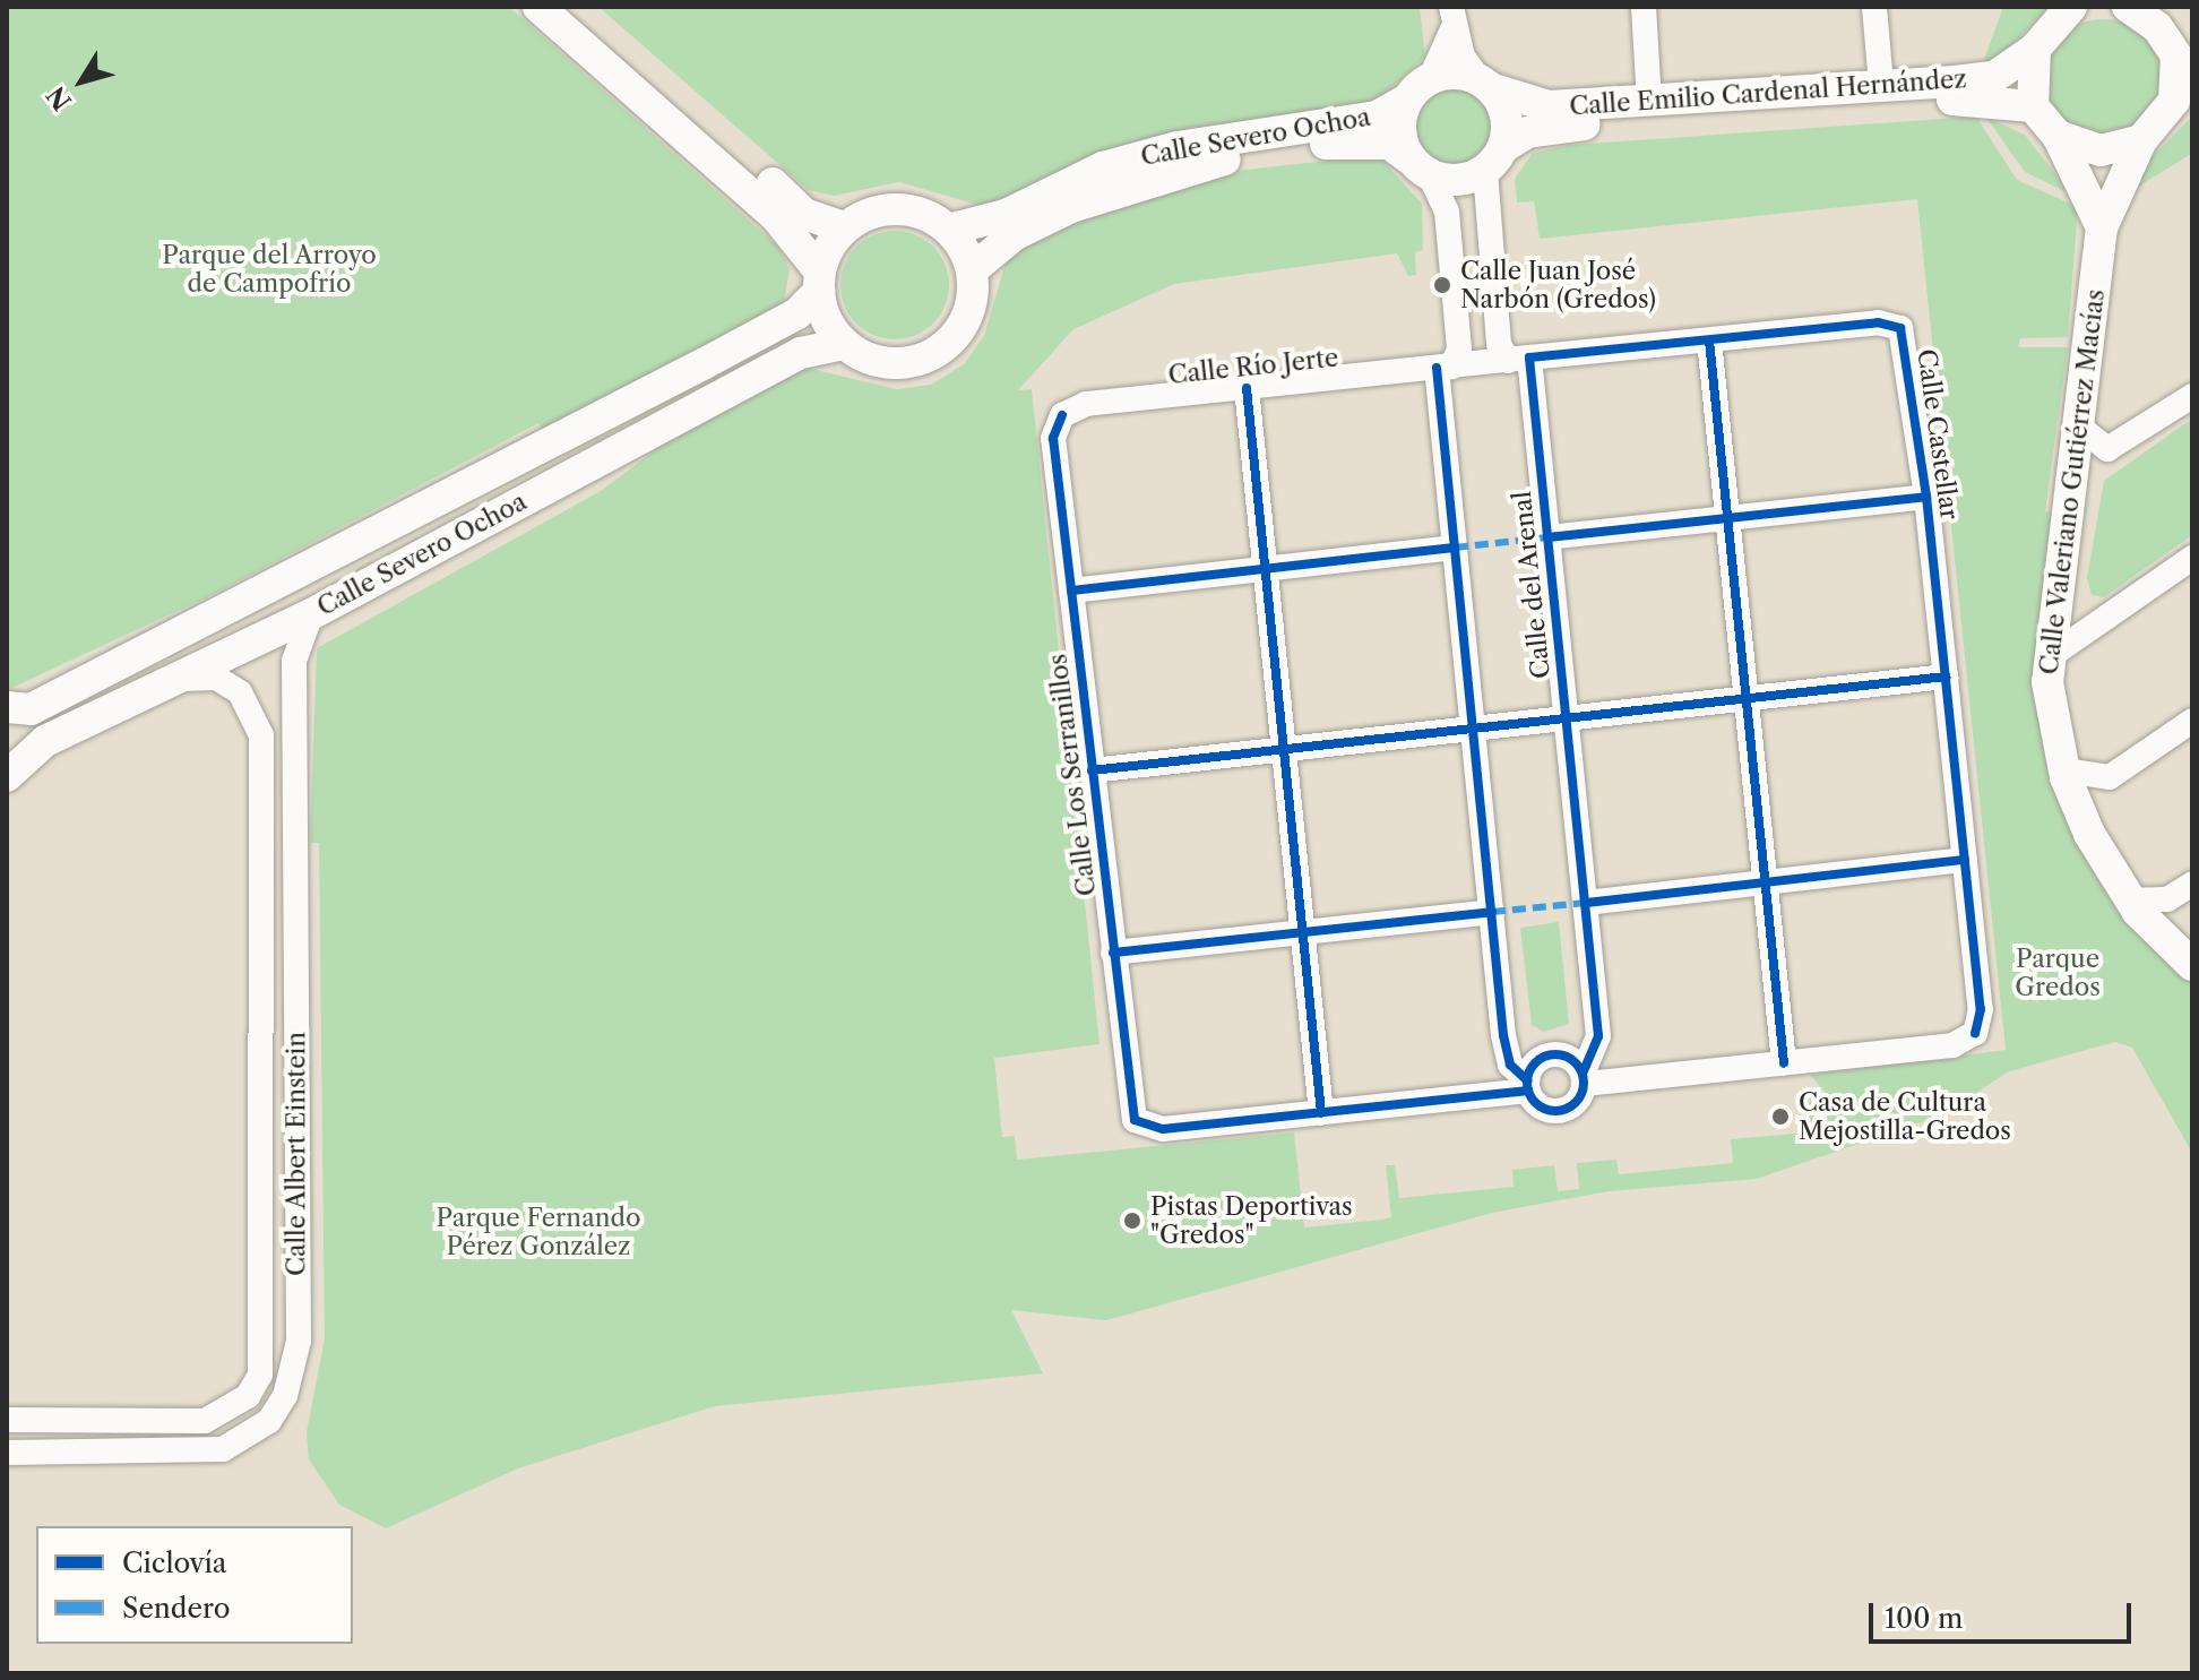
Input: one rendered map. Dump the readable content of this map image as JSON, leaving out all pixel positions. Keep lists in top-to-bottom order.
{
  "streets": {
    "main road": ["Calle Emilio Cardenal Hernández", "Calle Severo Ochoa", "Calle Valeriano Gutiérrez Macías"],
    "street": [
      "Calle Río Jerte",
      "Calle Castellar",
      "Calle del Arenal",
      "Calle Los Serranillos",
      "Calle Albert Einstein"
    ]
  },
  "crossings": [
    ["Calle Emilio Cardenal Hernández", "Calle Severo Ochoa"],
    ["Calle Emilio Cardenal Hernández", "Calle del Arenal"],
    ["Calle Severo Ochoa", "Calle del Arenal"],
    ["Calle Severo Ochoa", "Calle Albert Einstein"],
    ["Calle Río Jerte", "Calle Castellar"],
    ["Calle Río Jerte", "Calle del Arenal"],
    ["Calle Río Jerte", "Calle Los Serranillos"]
  ],
  "parks": ["Parque del Arroyo de Campofrío", "Parque Gredos", "Parque Fernando Pérez González"],
  "places": ["Calle Juan José Narbón (Gredos)", "Casa de Cultura Mejostilla-Gredos", "Pistas Deportivas \"Gredos\""],
  "legend": ["Ciclovía", "Sendero"],
  "scale_bar": "100 m",
  "north": "bottom left"
}
